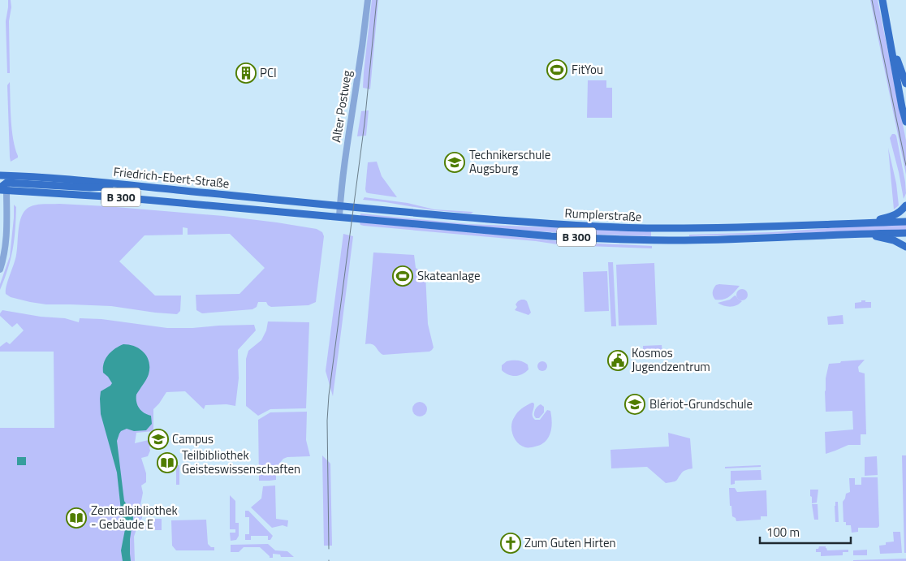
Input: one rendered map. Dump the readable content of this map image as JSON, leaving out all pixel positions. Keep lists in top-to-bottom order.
{
  "streets": {
    "main road": ["Friedrich-Ebert-Straße", "B 300", "Rumplerstraße"],
    "street": ["Alter Postweg"]
  },
  "crossings": [
    ["Alter Postweg", "Friedrich-Ebert-Straße"],
    ["Alter Postweg", "Rumplerstraße"],
    ["Friedrich-Ebert-Straße", "Rumplerstraße"]
  ],
  "places": {
    "sports": ["FitYou", "Skateanlage"],
    "building": ["PCI"],
    "school or university": ["Technikerschule Augsburg", "Blériot-Grundschule", "Campus"],
    "public building": ["Kosmos Jugendzentrum"],
    "library": ["Teilbibliothek Geisteswissenschaften", "Zentralbibliothek - Gebäude E"],
    "church": ["Zum Guten Hirten"]
  },
  "scale_bar": "100 m"
}
